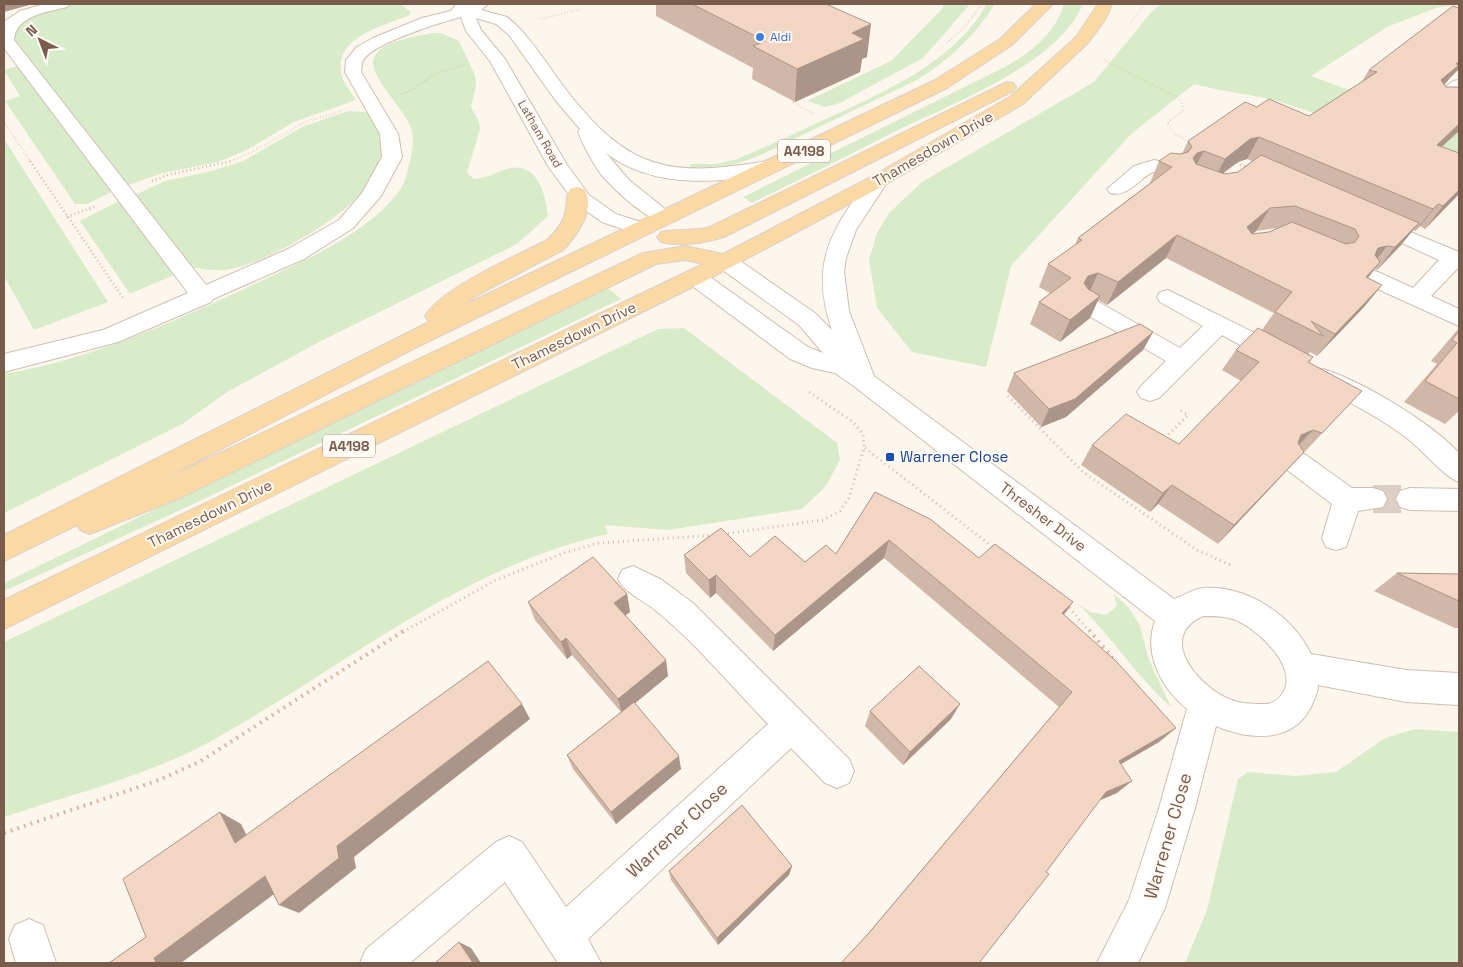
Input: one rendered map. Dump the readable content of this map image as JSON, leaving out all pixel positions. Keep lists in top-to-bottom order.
{
  "streets": {
    "main road": ["Thamesdown Drive", "A4198"],
    "street": ["Latham Road", "Thresher Drive", "Warrener Close"]
  },
  "crossings": [
    ["Latham Road", "A4198"],
    ["Thamesdown Drive", "Thresher Drive"],
    ["Thresher Drive", "Warrener Close"]
  ],
  "places": {
    "other": ["Aldi"],
    "transit": ["Warrener Close"]
  },
  "north": "top left"
}
